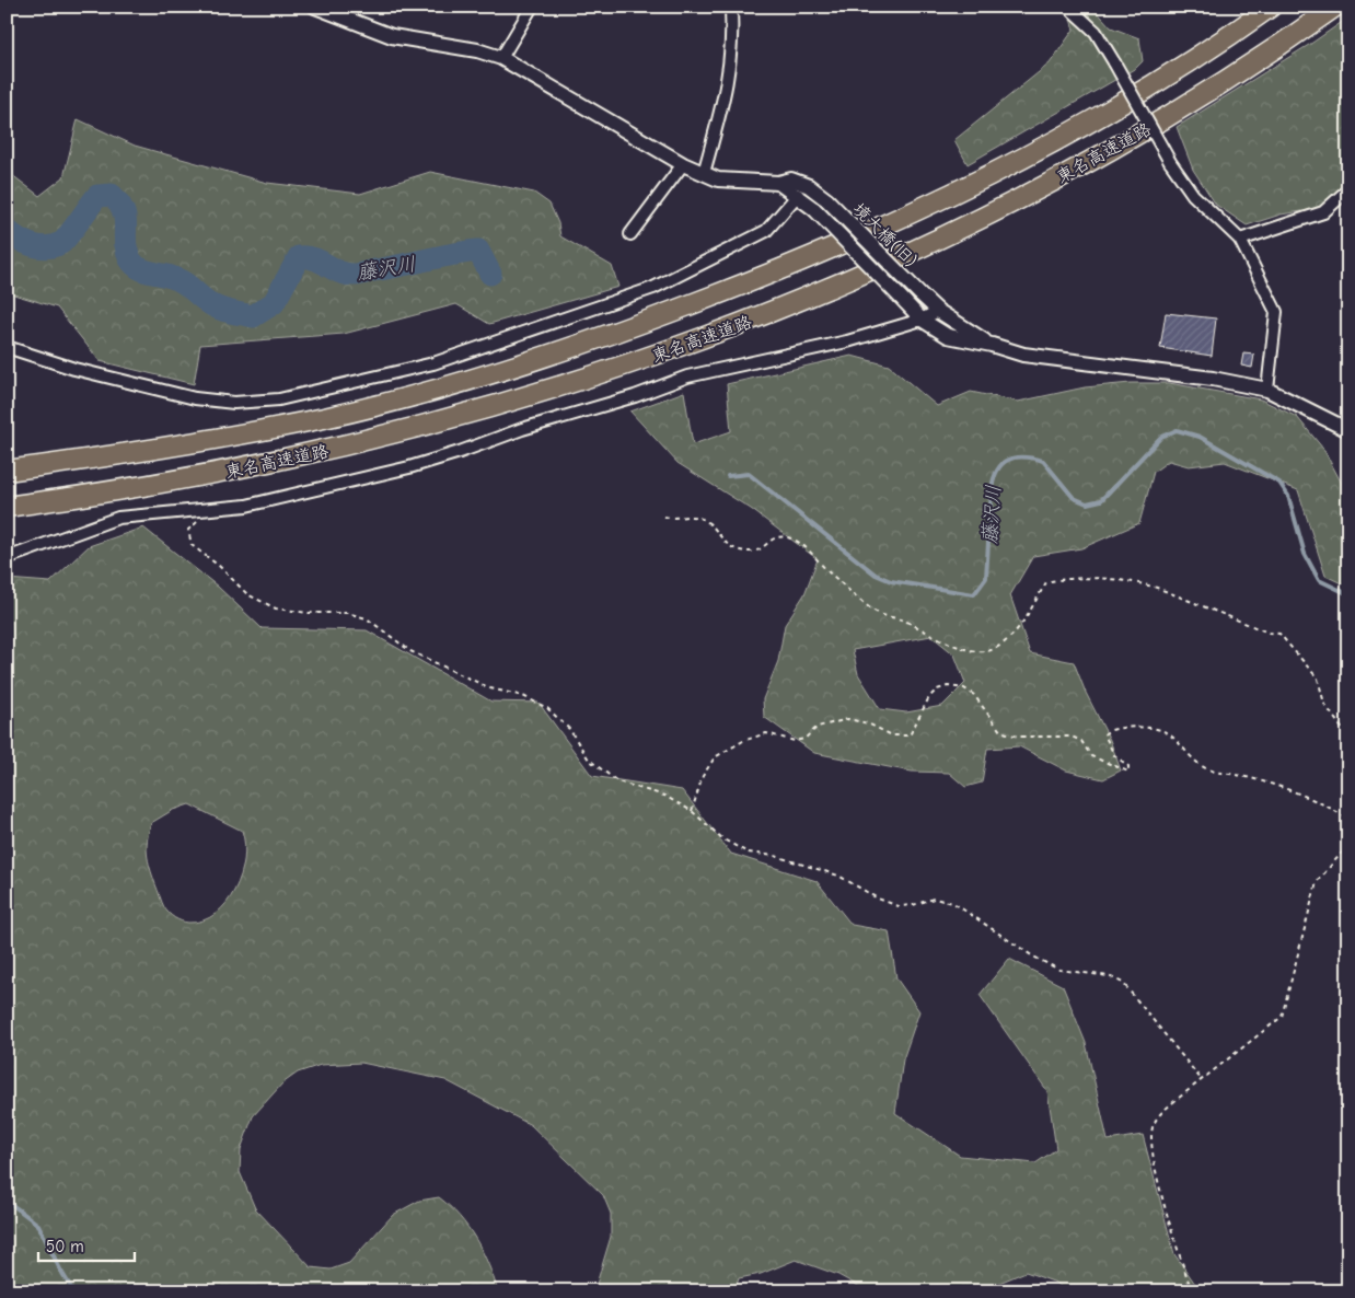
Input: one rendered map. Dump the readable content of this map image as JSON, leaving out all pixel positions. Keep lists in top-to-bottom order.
{
  "streets": {
    "highway": ["東名高速道路"],
    "street": ["境大橋(旧)"]
  },
  "water": ["藤沢川"],
  "scale_bar": "50 m"
}
